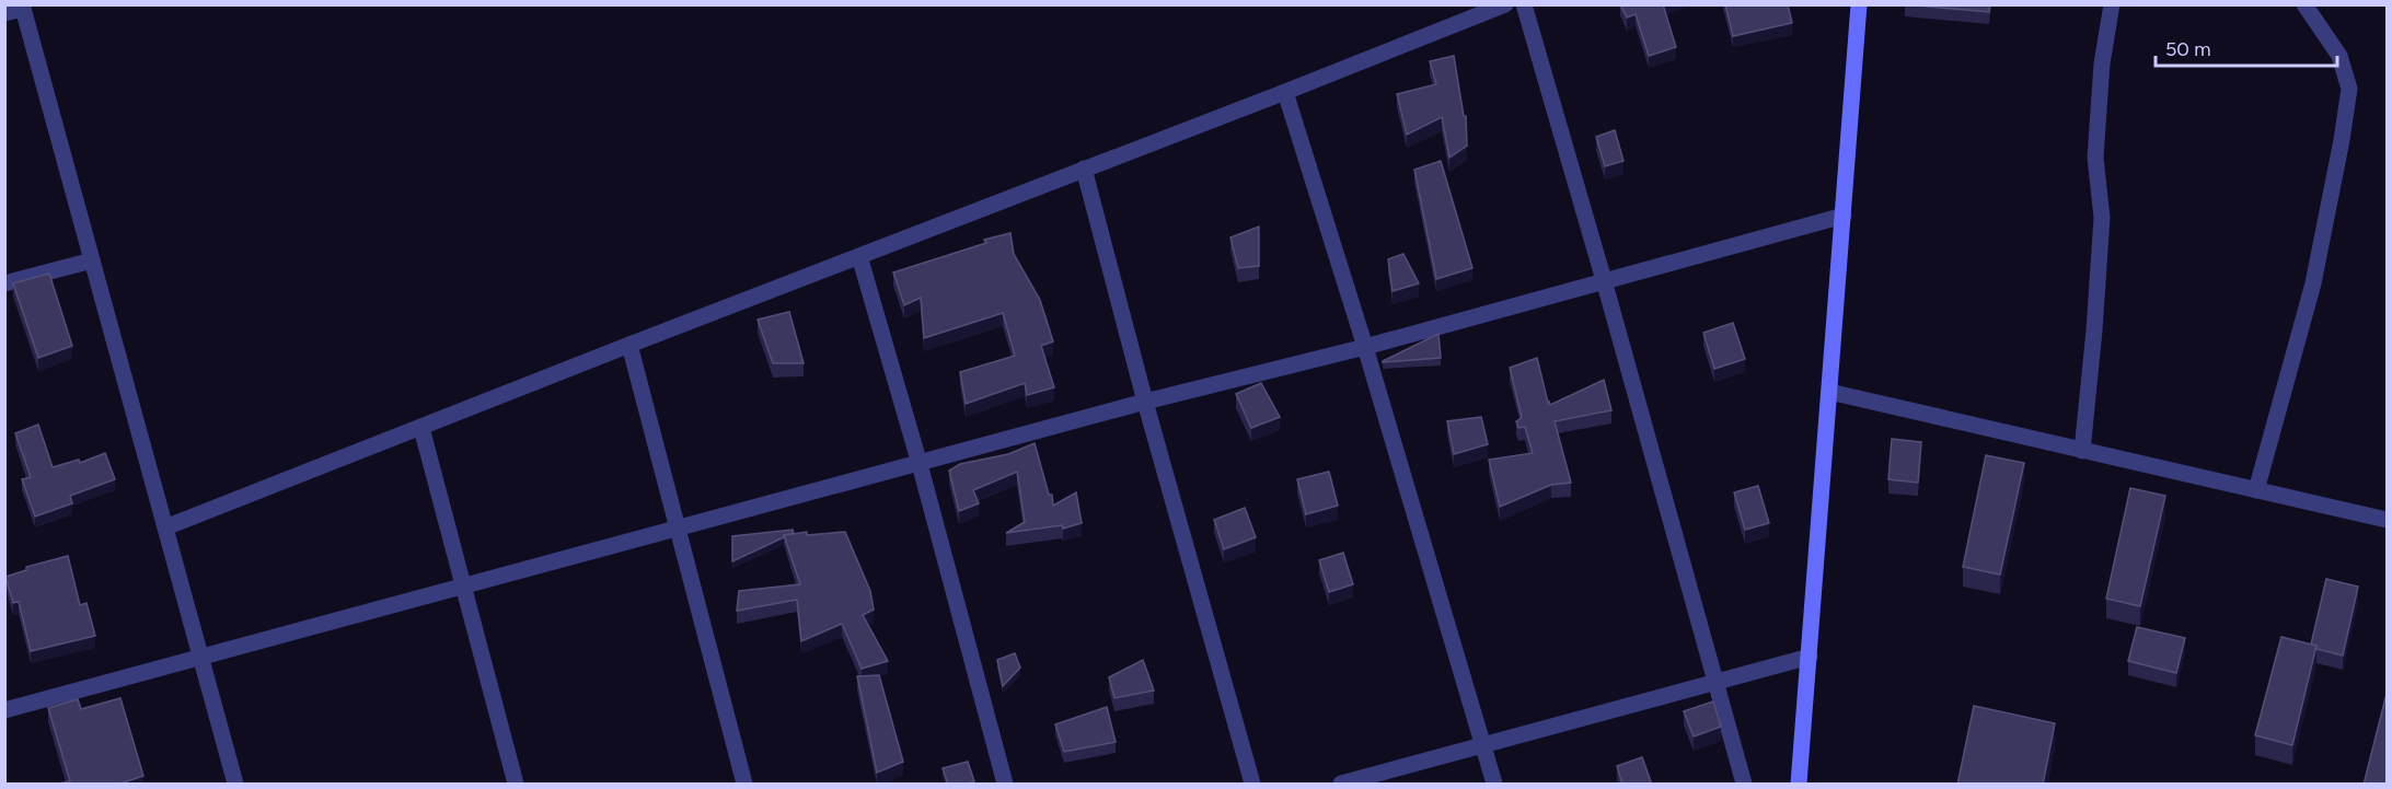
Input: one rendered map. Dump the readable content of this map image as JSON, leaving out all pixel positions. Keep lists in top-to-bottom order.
{
  "scale_bar": "50 m"
}
